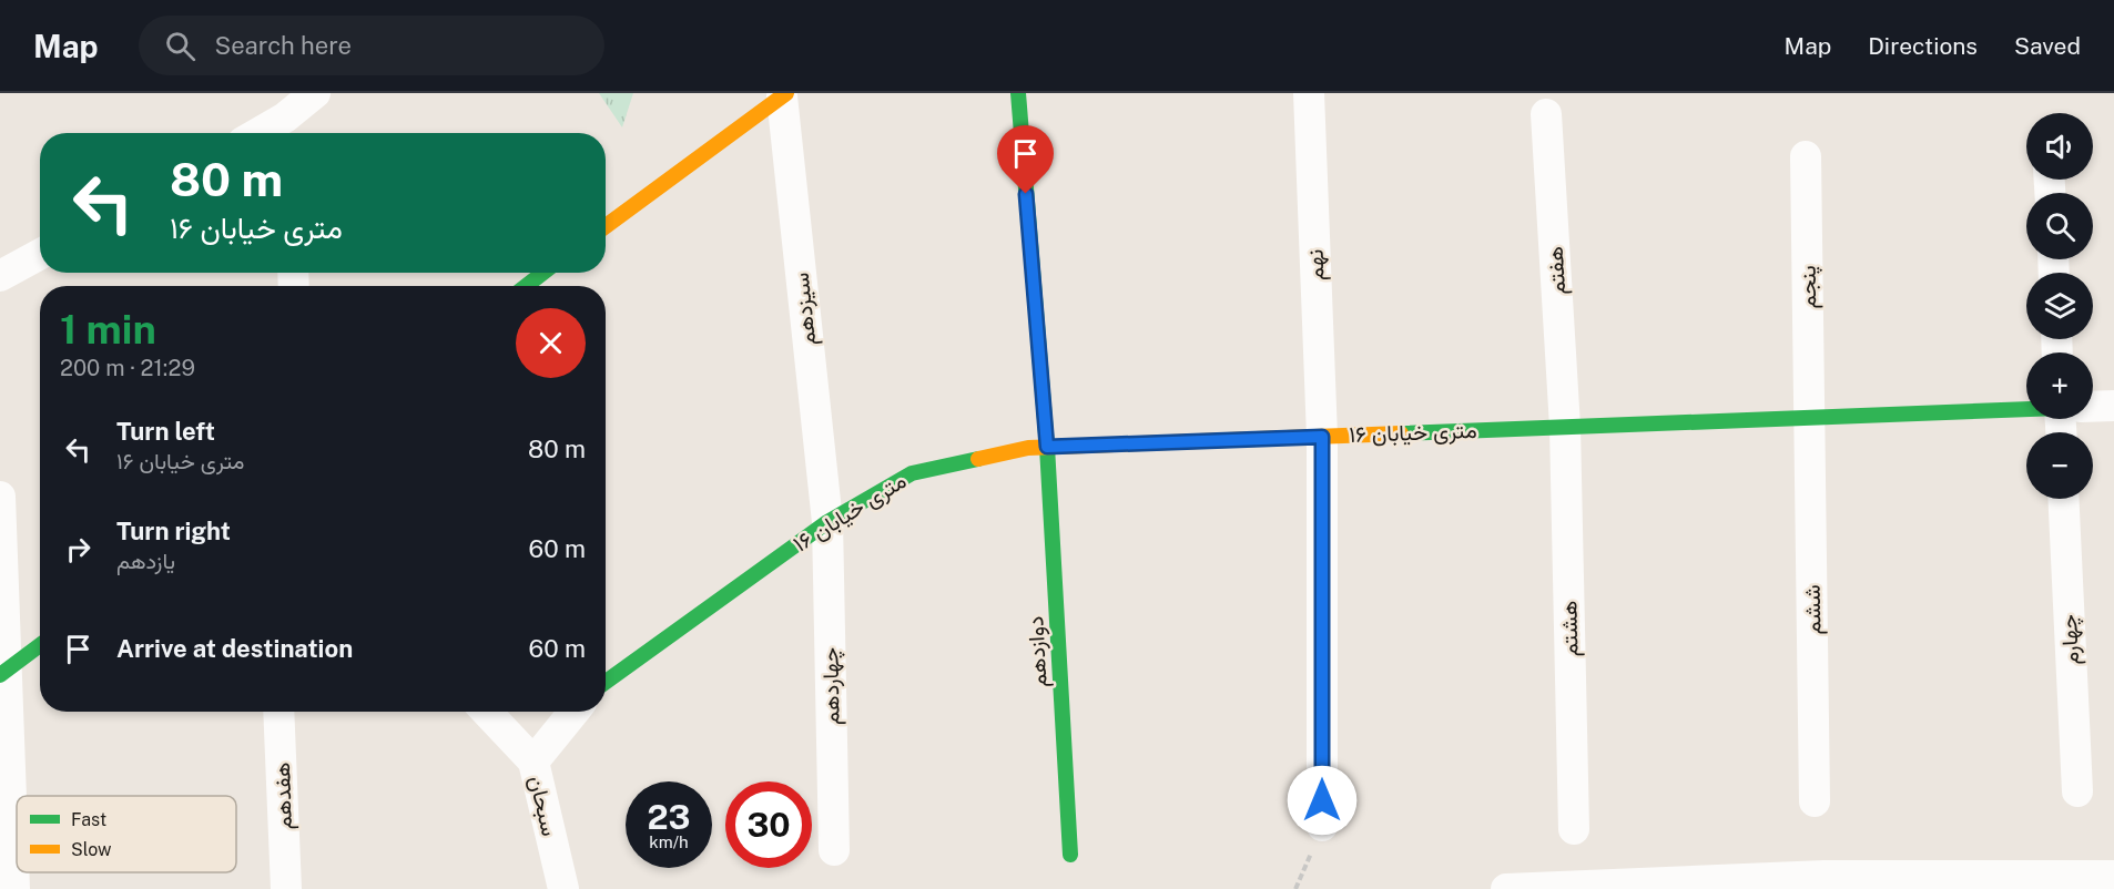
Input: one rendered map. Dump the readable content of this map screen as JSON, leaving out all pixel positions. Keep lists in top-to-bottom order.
{
  "streets": {
    "street": [
      "نهم",
      "هفتم",
      "پنجم",
      "سیزدهم",
      "۱۶ متری خیابان",
      "ششم",
      "هشتم",
      "چهارم",
      "دوازدهم",
      "چهاردهم",
      "هفدهم",
      "سبحان"
    ]
  },
  "crossings": [
    ["نهم", "۱۶ متری خیابان"],
    ["هفتم", "۱۶ متری خیابان"],
    ["هفتم", "هشتم"],
    ["پنجم", "۱۶ متری خیابان"],
    ["پنجم", "ششم"],
    ["سیزدهم", "۱۶ متری خیابان"],
    ["سیزدهم", "چهاردهم"],
    ["۱۶ متری خیابان", "ششم"],
    ["۱۶ متری خیابان", "هشتم"],
    ["۱۶ متری خیابان", "دوازدهم"],
    ["۱۶ متری خیابان", "چهاردهم"]
  ],
  "legend": ["Fast", "Slow"],
  "page": {
    "header": "Map",
    "search": "Search here",
    "nav": ["Map", "Directions", "Saved"],
    "map_buttons": ["+", "−"],
    "turn": ["80 m", "۱۶ متری خیابان"],
    "heading": ["1 min", "200 m · 21:29"],
    "list": [
      {
        "name": "Turn left",
        "note": "۱۶ متری خیابان",
        "value": "80 m"
      },
      {
        "name": "Turn right",
        "note": "یازدهم",
        "value": "60 m"
      },
      {
        "name": "Arrive at destination",
        "value": "60 m"
      }
    ],
    "speed": "23 km/h",
    "limit": "30"
  }
}
